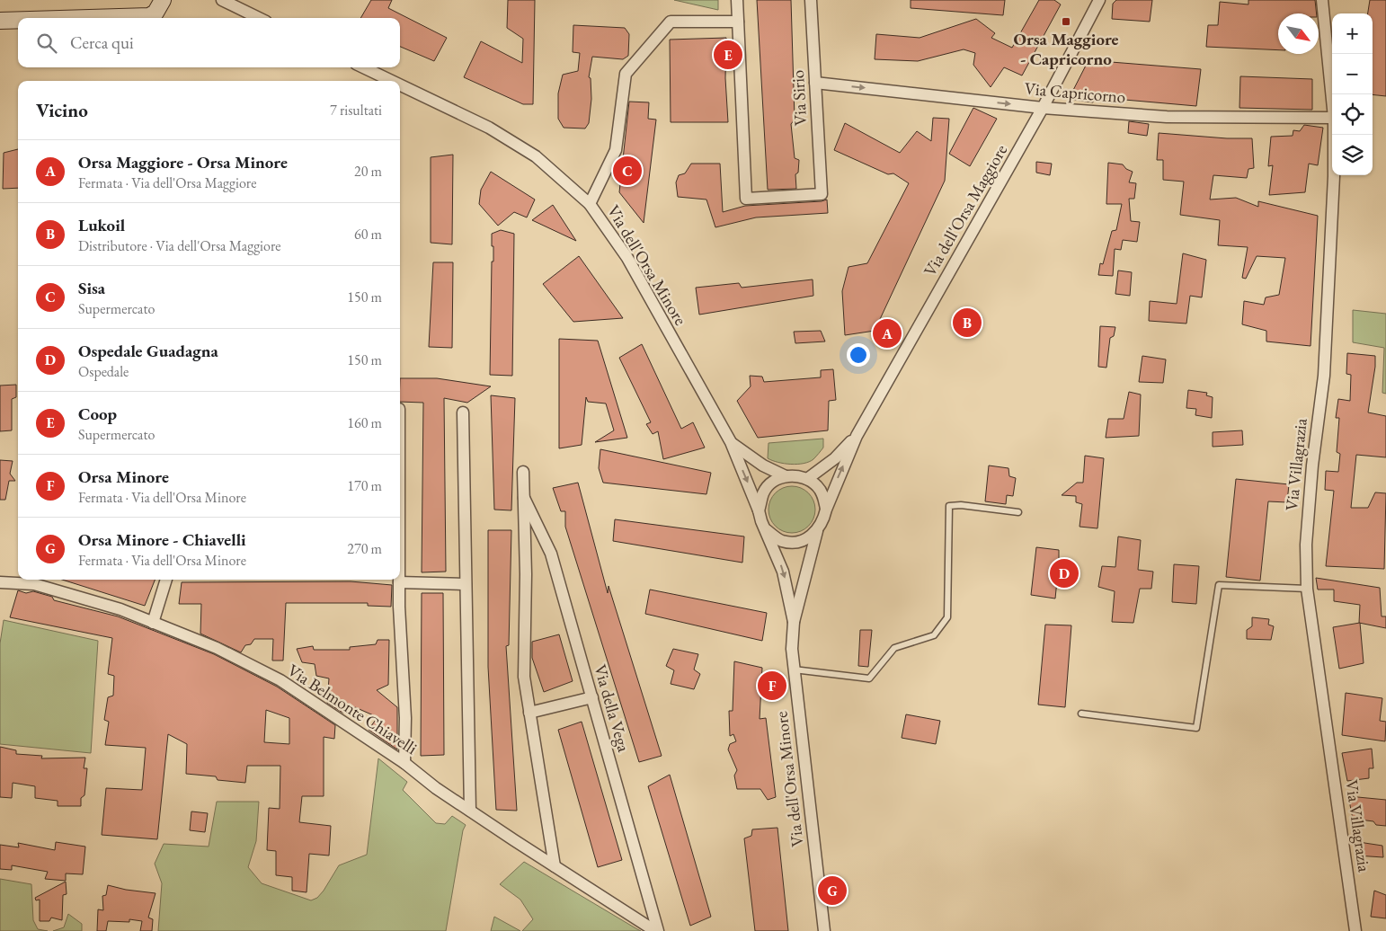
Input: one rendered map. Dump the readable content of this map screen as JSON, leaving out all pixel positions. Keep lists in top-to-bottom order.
{
  "streets": {
    "street": [
      "Via Capricorno",
      "Via Sirio",
      "Via dell'Orsa Maggiore",
      "Via dell'Orsa Minore",
      "Via Villagrazia",
      "Via della Vega",
      "Via Belmonte Chiavelli"
    ]
  },
  "crossings": [
    ["Via Capricorno", "Via Sirio"],
    ["Via Capricorno", "Via dell'Orsa Maggiore"],
    ["Via della Vega", "Via Belmonte Chiavelli"]
  ],
  "one_way": ["Via Capricorno"],
  "places": {
    "transit": ["Orsa Maggiore - Capricorno"]
  },
  "north": "bottom right",
  "page": {
    "map_buttons": ["+", "−"],
    "search": "Cerca qui",
    "pins": [
      "E",
      "C",
      "B",
      "A",
      "D",
      "F",
      "G"
    ],
    "heading": ["Vicino", "7 risultati"],
    "list": [
      {
        "mark": "A",
        "name": "Orsa Maggiore - Orsa Minore",
        "note": "Fermata · Via dell'Orsa Maggiore",
        "value": "20 m"
      },
      {
        "mark": "B",
        "name": "Lukoil",
        "note": "Distributore · Via dell'Orsa Maggiore",
        "value": "60 m"
      },
      {
        "mark": "C",
        "name": "Sisa",
        "note": "Supermercato",
        "value": "150 m"
      },
      {
        "mark": "D",
        "name": "Ospedale Guadagna",
        "note": "Ospedale",
        "value": "150 m"
      },
      {
        "mark": "E",
        "name": "Coop",
        "note": "Supermercato",
        "value": "160 m"
      },
      {
        "mark": "F",
        "name": "Orsa Minore",
        "note": "Fermata · Via dell'Orsa Minore",
        "value": "170 m"
      },
      {
        "mark": "G",
        "name": "Orsa Minore - Chiavelli",
        "note": "Fermata · Via dell'Orsa Minore",
        "value": "270 m"
      }
    ]
  }
}
